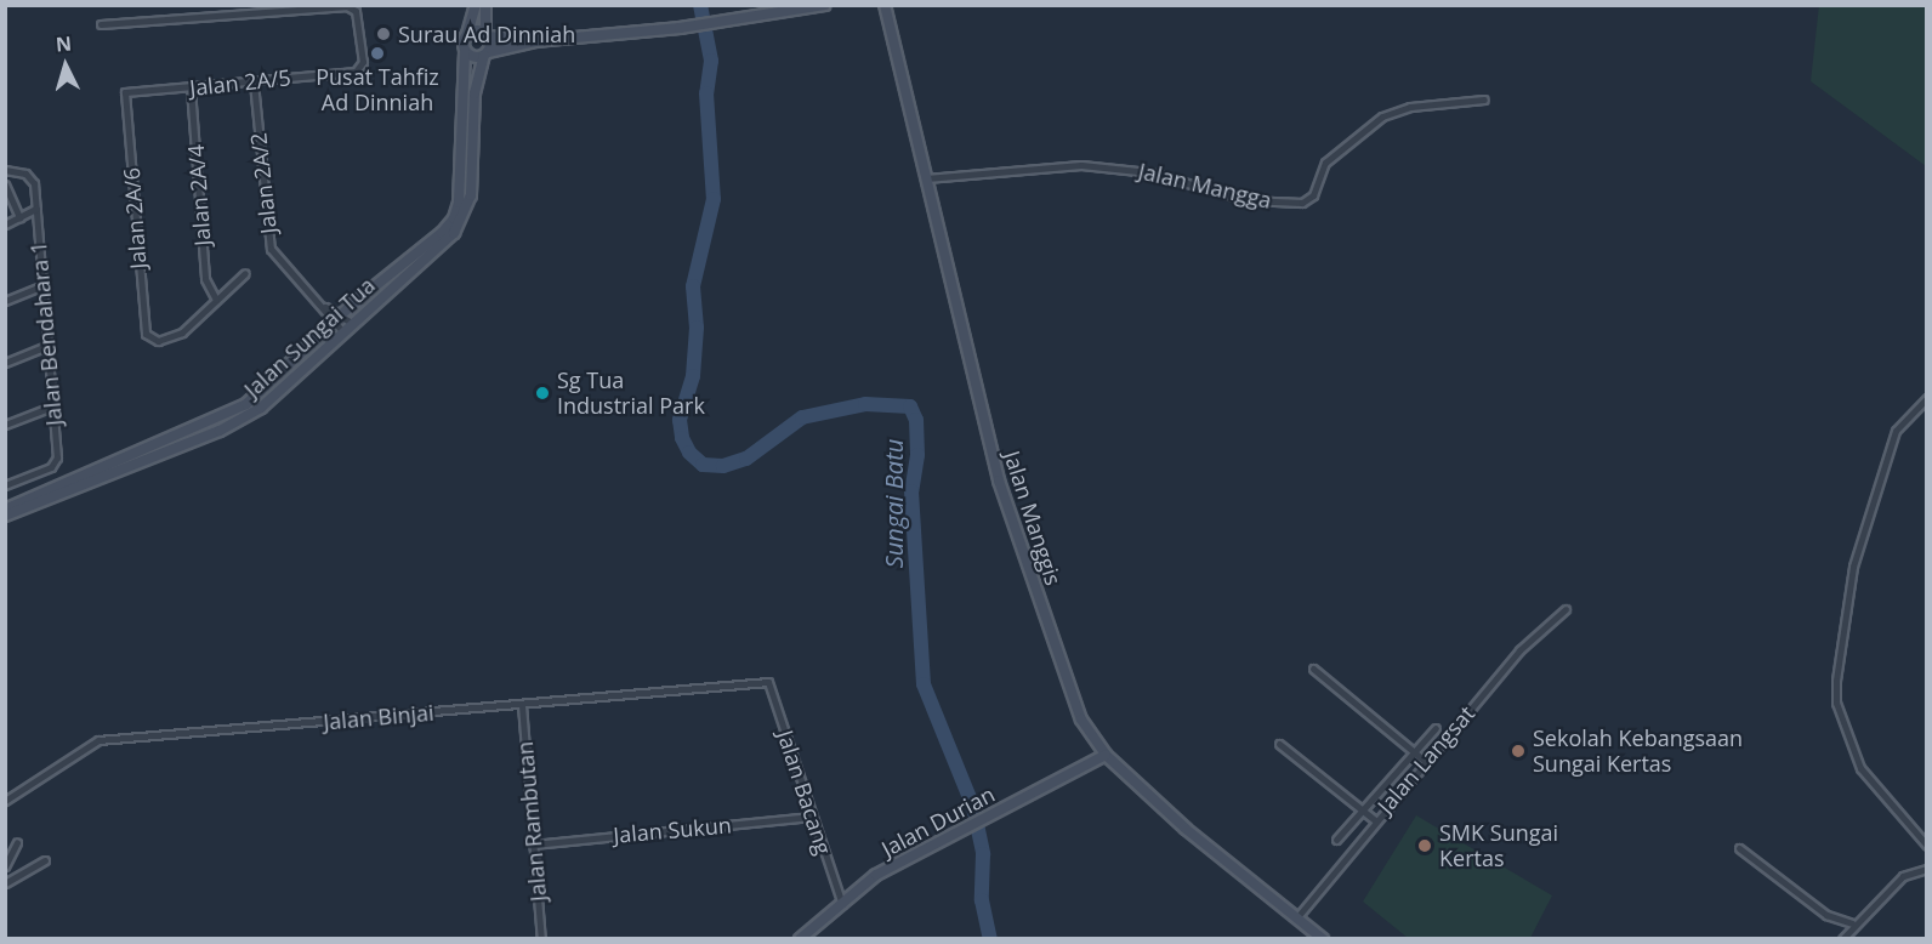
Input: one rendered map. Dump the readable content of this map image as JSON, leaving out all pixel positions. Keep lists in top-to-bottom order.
{
  "streets": {
    "main road": ["Jalan Sungai Tua", "Jalan Manggis", "Jalan Durian"],
    "street": [
      "Jalan 2A/5",
      "Jalan 2A/2",
      "Jalan Mangga",
      "Jalan 2A/4",
      "Jalan 2A/6",
      "Jalan Bendahara 1",
      "Jalan Binjai",
      "Jalan Langsat",
      "Jalan Bacang",
      "Jalan Rambutan",
      "Jalan Sukun"
    ]
  },
  "crossings": [
    ["Jalan 2A/5", "Jalan 2A/2"],
    ["Jalan 2A/5", "Jalan 2A/4"],
    ["Jalan 2A/5", "Jalan 2A/6"],
    ["Jalan 2A/2", "Jalan Sungai Tua"],
    ["Jalan Mangga", "Jalan Manggis"],
    ["Jalan 2A/4", "Jalan 2A/6"],
    ["Jalan Manggis", "Jalan Langsat"],
    ["Jalan Manggis", "Jalan Durian"],
    ["Jalan Binjai", "Jalan Bacang"],
    ["Jalan Binjai", "Jalan Rambutan"],
    ["Jalan Bacang", "Jalan Durian"],
    ["Jalan Bacang", "Jalan Sukun"],
    ["Jalan Rambutan", "Jalan Sukun"]
  ],
  "water": ["Sungai Batu"],
  "places": [
    "Surau Ad Dinniah",
    "Pusat Tahfiz Ad Dinniah",
    "Sg Tua Industrial Park",
    "Sekolah Kebangsaan Sungai Kertas",
    "SMK Sungai Kertas"
  ],
  "north": "top"
}
